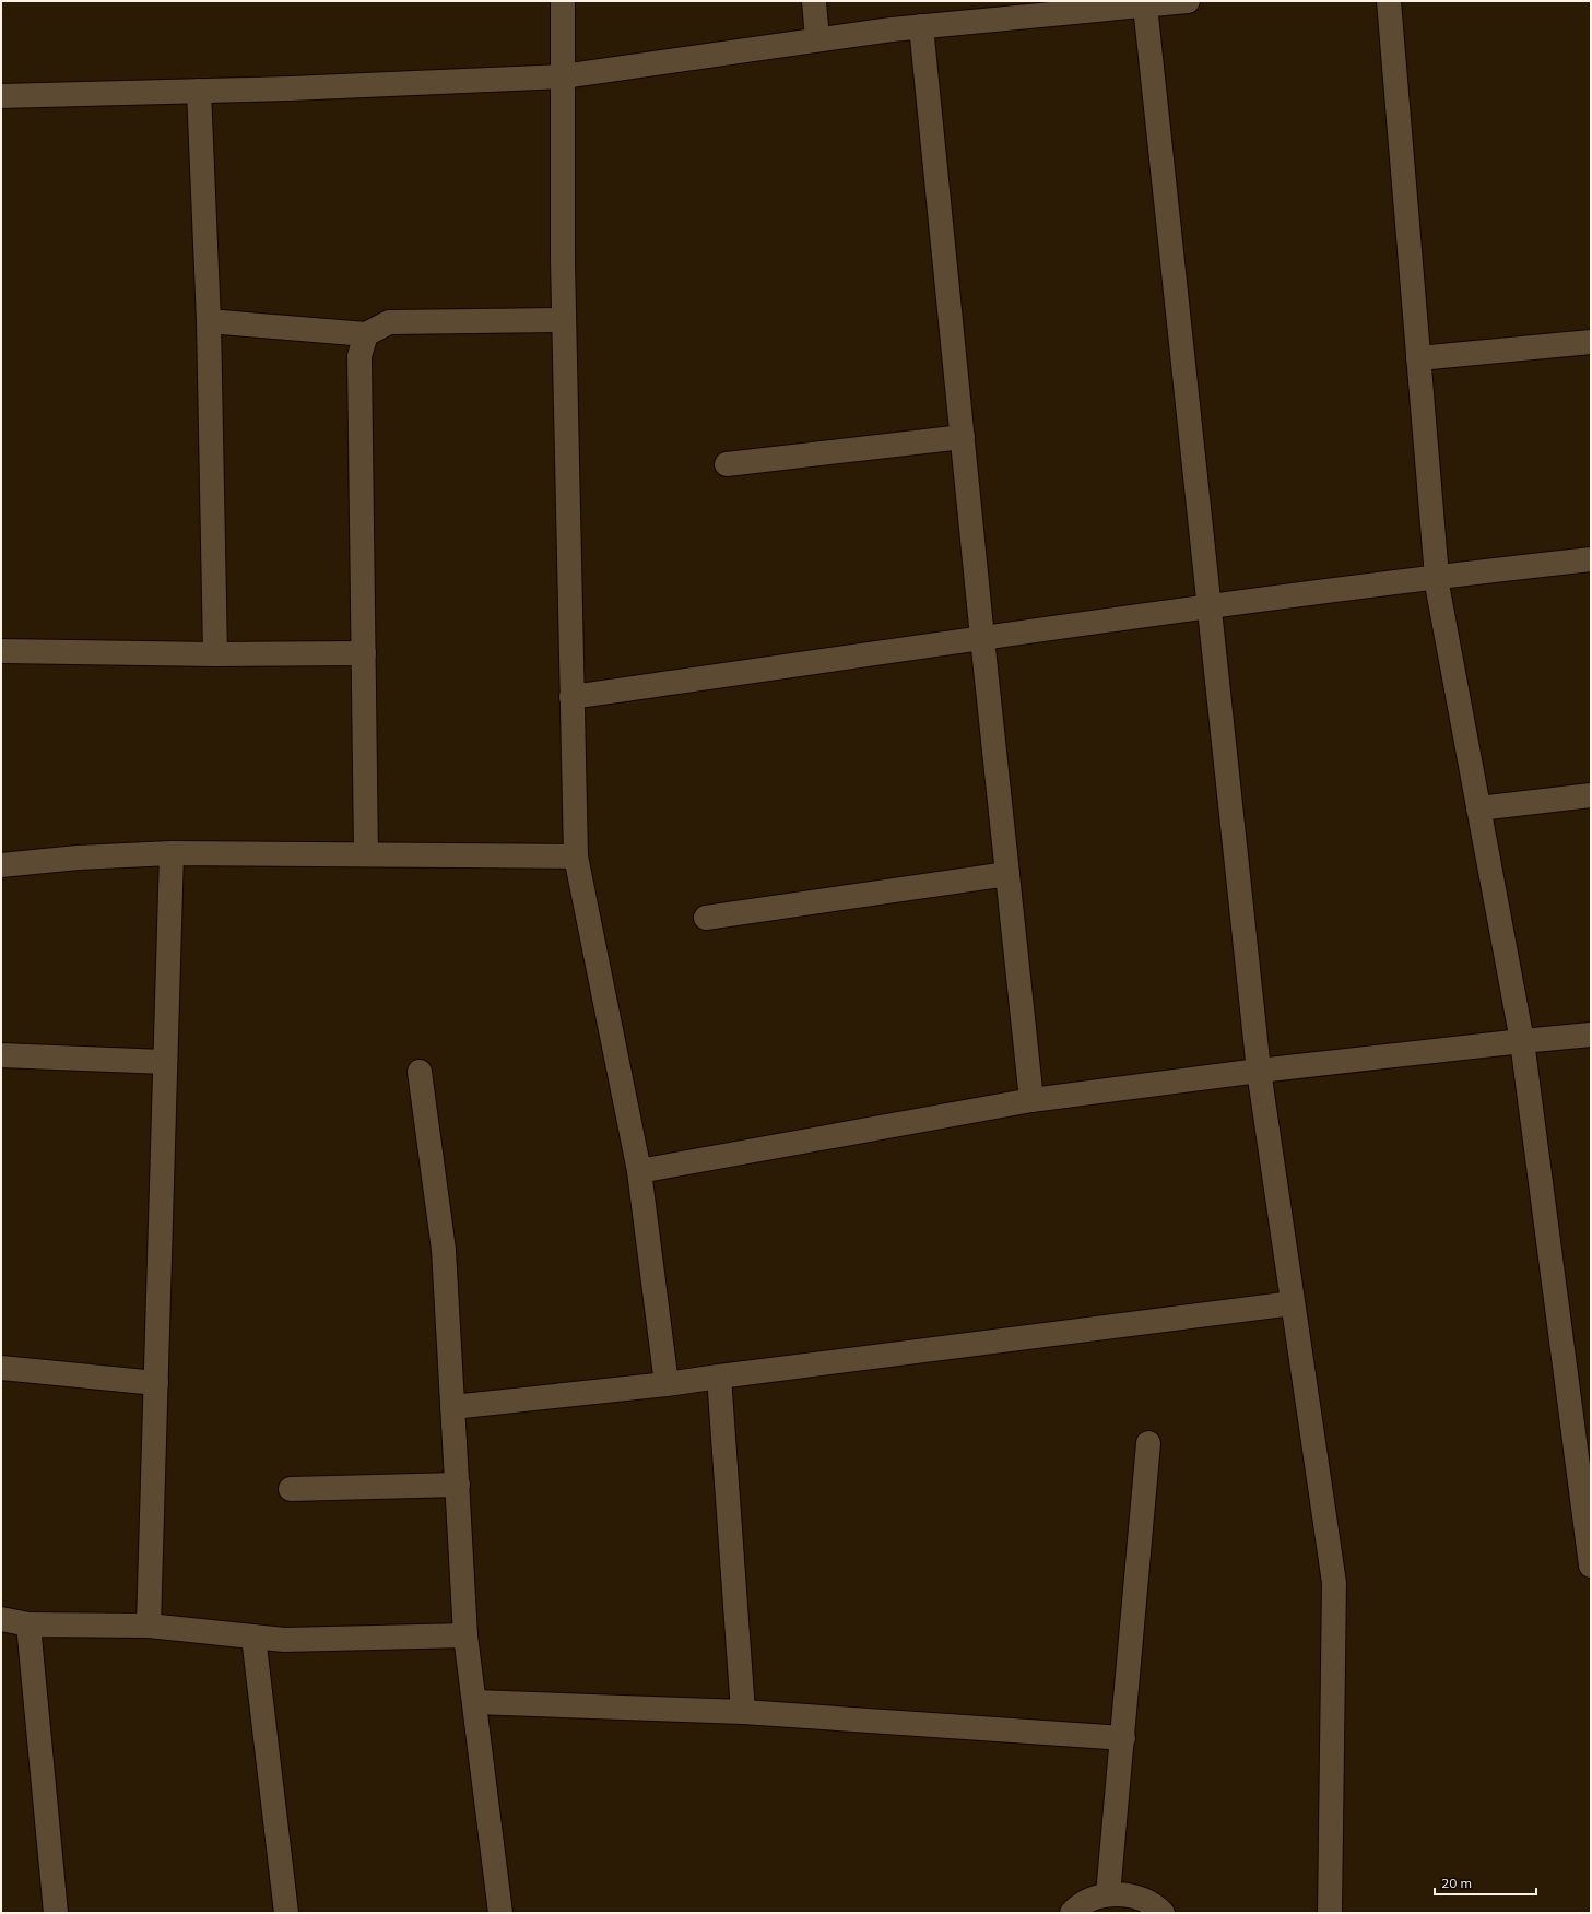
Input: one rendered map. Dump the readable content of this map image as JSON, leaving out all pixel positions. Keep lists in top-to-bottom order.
{
  "scale_bar": "20 m"
}
